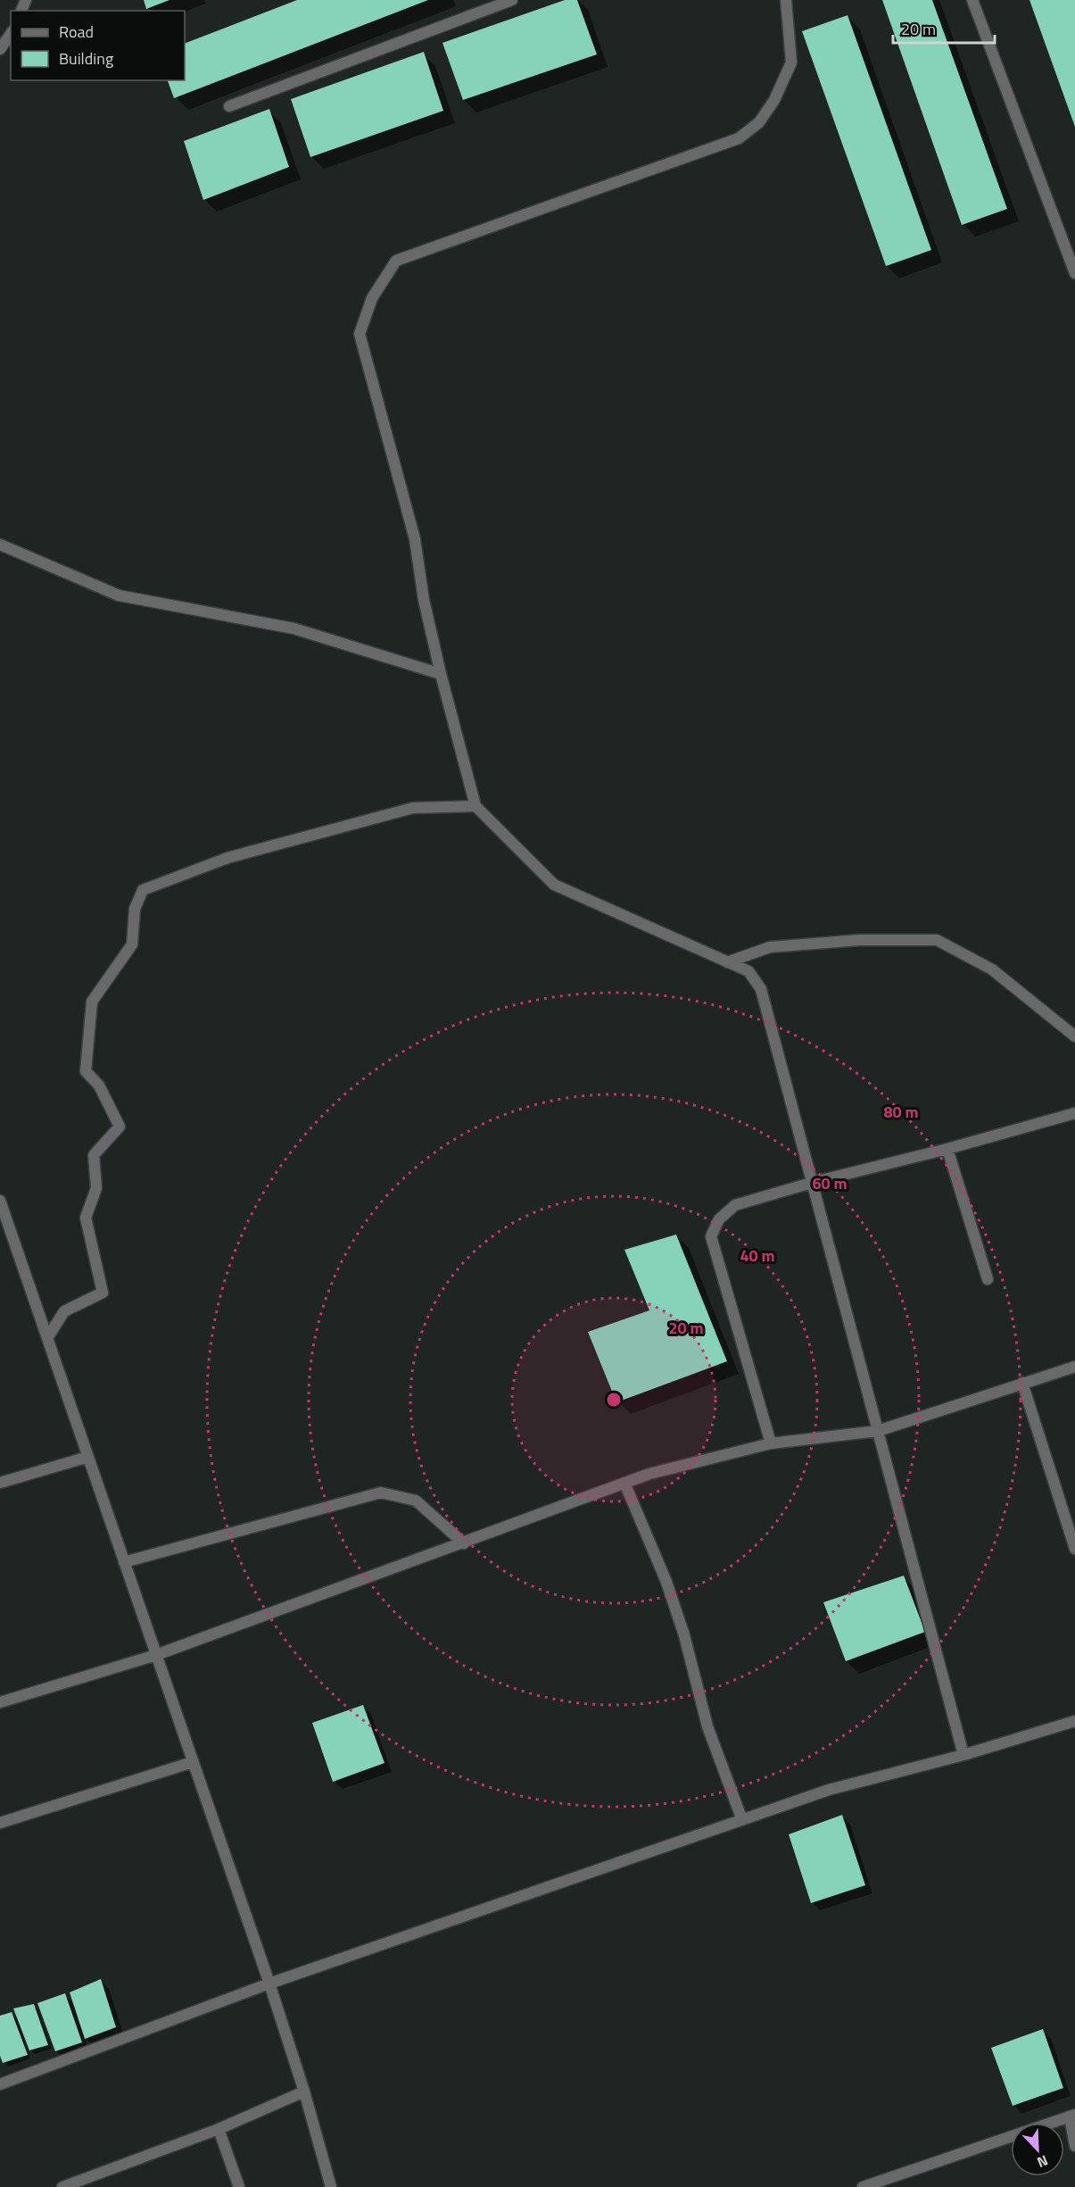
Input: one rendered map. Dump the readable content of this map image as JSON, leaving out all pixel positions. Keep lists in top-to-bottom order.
{
  "legend": ["Road", "Building"],
  "scale_bar": "20 m",
  "north": "bottom right",
  "rings": [
    "80 m",
    "60 m",
    "40 m",
    "20 m"
  ]
}
